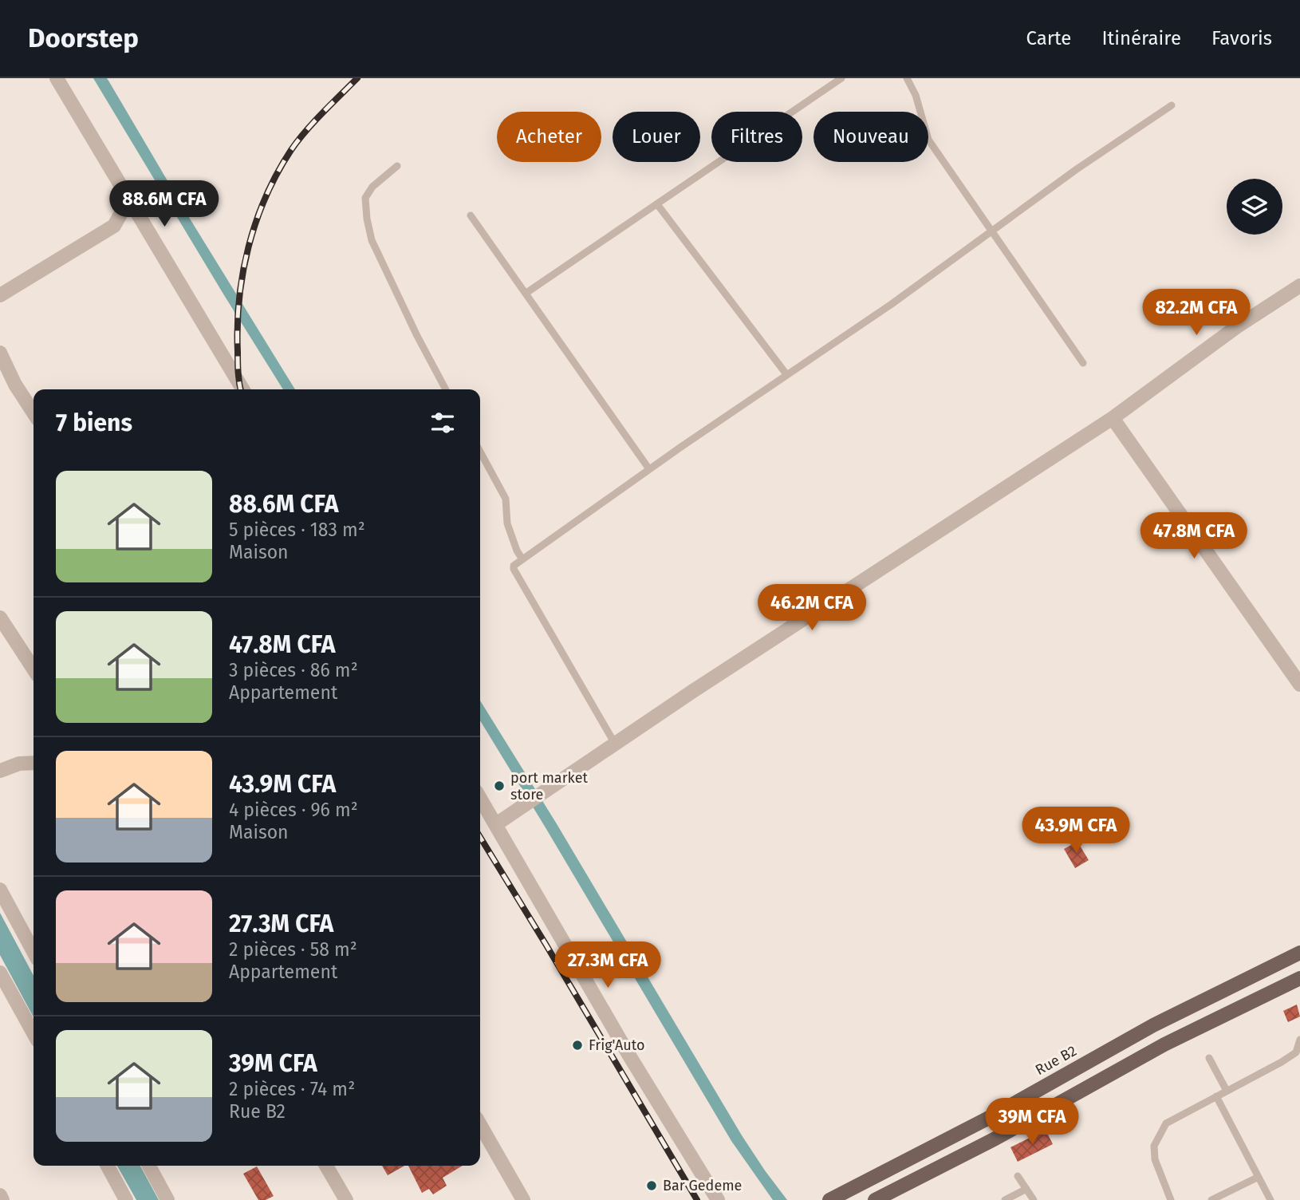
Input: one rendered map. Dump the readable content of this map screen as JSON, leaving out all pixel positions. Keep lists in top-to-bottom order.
{
  "streets": {
    "main road": ["Rue B2"]
  },
  "places": ["port market store", "Frig'Auto", "Bar Gedeme"],
  "page": {
    "header": "Doorstep",
    "nav": ["Carte", "Itinéraire", "Favoris"],
    "chip": [
      "Acheter",
      "Louer",
      "Filtres",
      "Nouveau"
    ],
    "price": [
      "88.6M CFA",
      "82.2M CFA",
      "47.8M CFA",
      "46.2M CFA",
      "43.9M CFA",
      "27.3M CFA",
      "39M CFA"
    ],
    "heading": "7 biens",
    "list": [
      {
        "name": "88.6M CFA",
        "note": "5 pièces · 183 m² · Maison"
      },
      {
        "name": "47.8M CFA",
        "note": "3 pièces · 86 m² · Appartement"
      },
      {
        "name": "43.9M CFA",
        "note": "4 pièces · 96 m² · Maison"
      },
      {
        "name": "27.3M CFA",
        "note": "2 pièces · 58 m² · Appartement"
      },
      {
        "name": "39M CFA",
        "note": "2 pièces · 74 m² · Rue B2"
      }
    ]
  }
}
